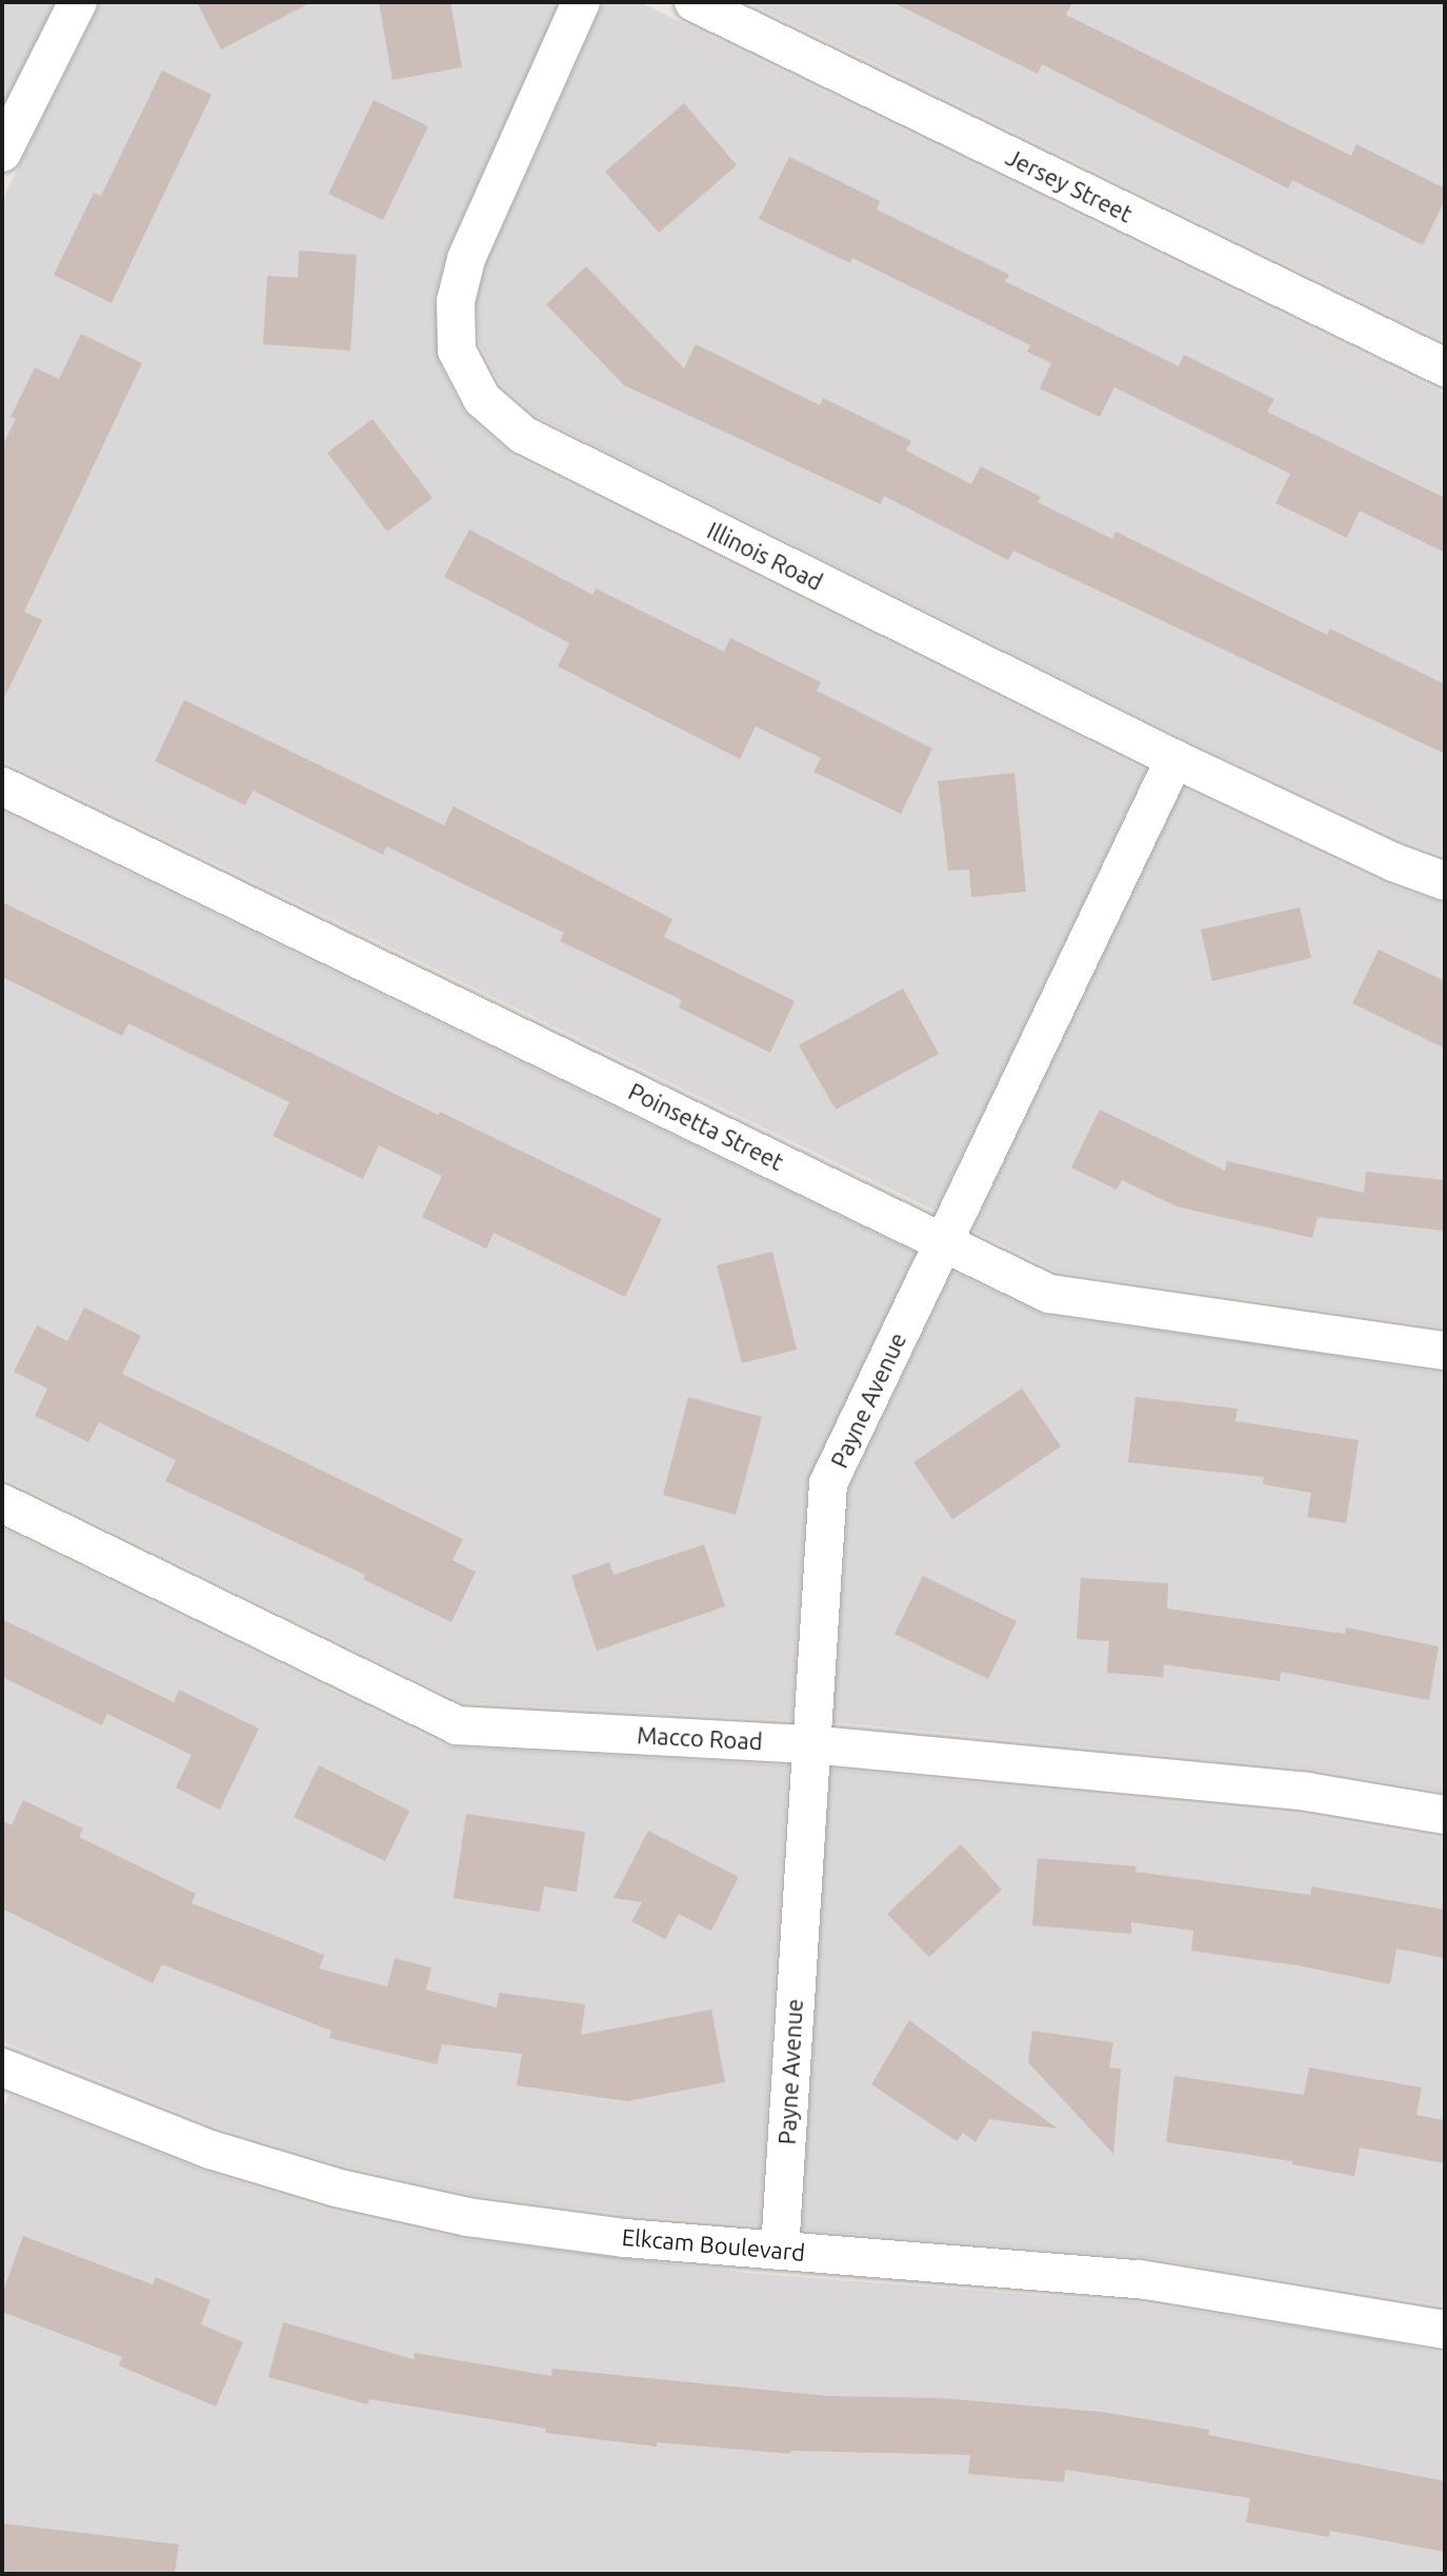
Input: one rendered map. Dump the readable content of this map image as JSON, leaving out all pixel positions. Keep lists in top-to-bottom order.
{
  "streets": {
    "street": [
      "Jersey Street",
      "Illinois Road",
      "Poinsetta Street",
      "Payne Avenue",
      "Macco Road",
      "Elkcam Boulevard"
    ]
  },
  "crossings": [
    ["Illinois Road", "Payne Avenue"],
    ["Poinsetta Street", "Payne Avenue"],
    ["Payne Avenue", "Macco Road"],
    ["Payne Avenue", "Elkcam Boulevard"]
  ]
}
